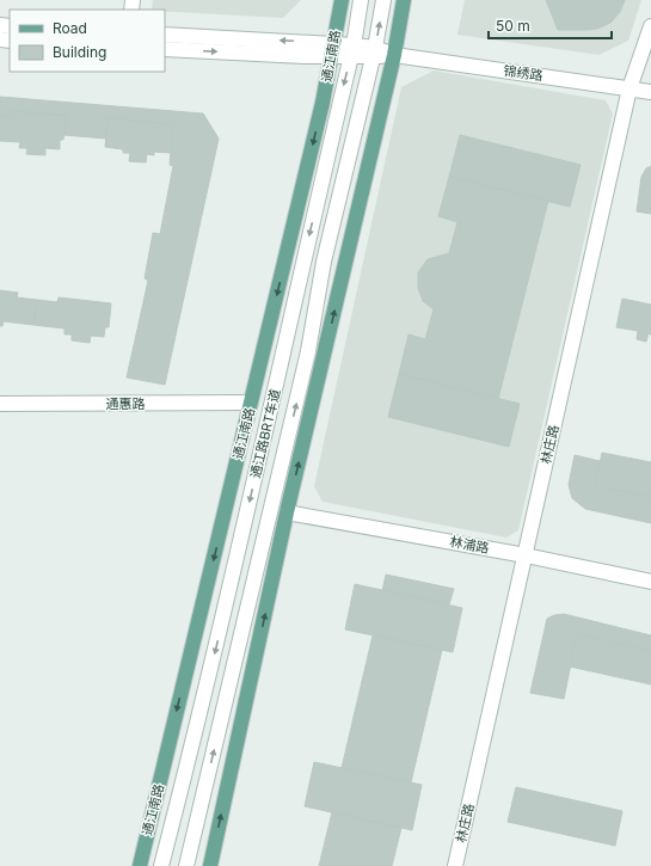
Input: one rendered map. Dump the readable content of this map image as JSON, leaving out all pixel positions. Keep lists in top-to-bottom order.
{
  "streets": {
    "main road": ["通江南路"],
    "street": [
      "锦绣路",
      "通惠路",
      "通江路BRT车道",
      "林庄路",
      "林浦路"
    ]
  },
  "crossings": [
    ["通江南路", "锦绣路"],
    ["通江南路", "通惠路"],
    ["锦绣路", "通江路BRT车道"],
    ["锦绣路", "林庄路"],
    ["林庄路", "林浦路"]
  ],
  "legend": ["Road", "Building"],
  "scale_bar": "50 m"
}
